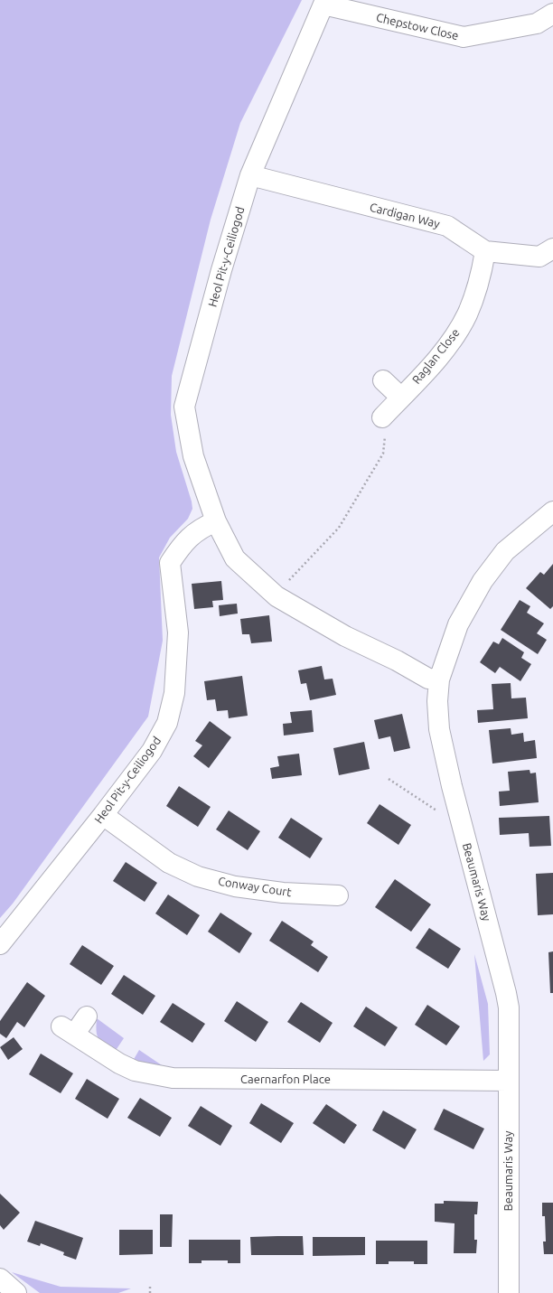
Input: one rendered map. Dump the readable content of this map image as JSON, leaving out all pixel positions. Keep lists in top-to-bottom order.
{
  "streets": {
    "street": [
      "Chepstow Close",
      "Cardigan Way",
      "Heol Pit-y-Ceiliogod",
      "Raglan Close",
      "Beaumaris Way",
      "Conway Court",
      "Caernarfon Place"
    ]
  },
  "crossings": [
    ["Chepstow Close", "Heol Pit-y-Ceiliogod"],
    ["Cardigan Way", "Heol Pit-y-Ceiliogod"],
    ["Cardigan Way", "Raglan Close"],
    ["Heol Pit-y-Ceiliogod", "Beaumaris Way"],
    ["Heol Pit-y-Ceiliogod", "Conway Court"],
    ["Beaumaris Way", "Caernarfon Place"]
  ]
}
